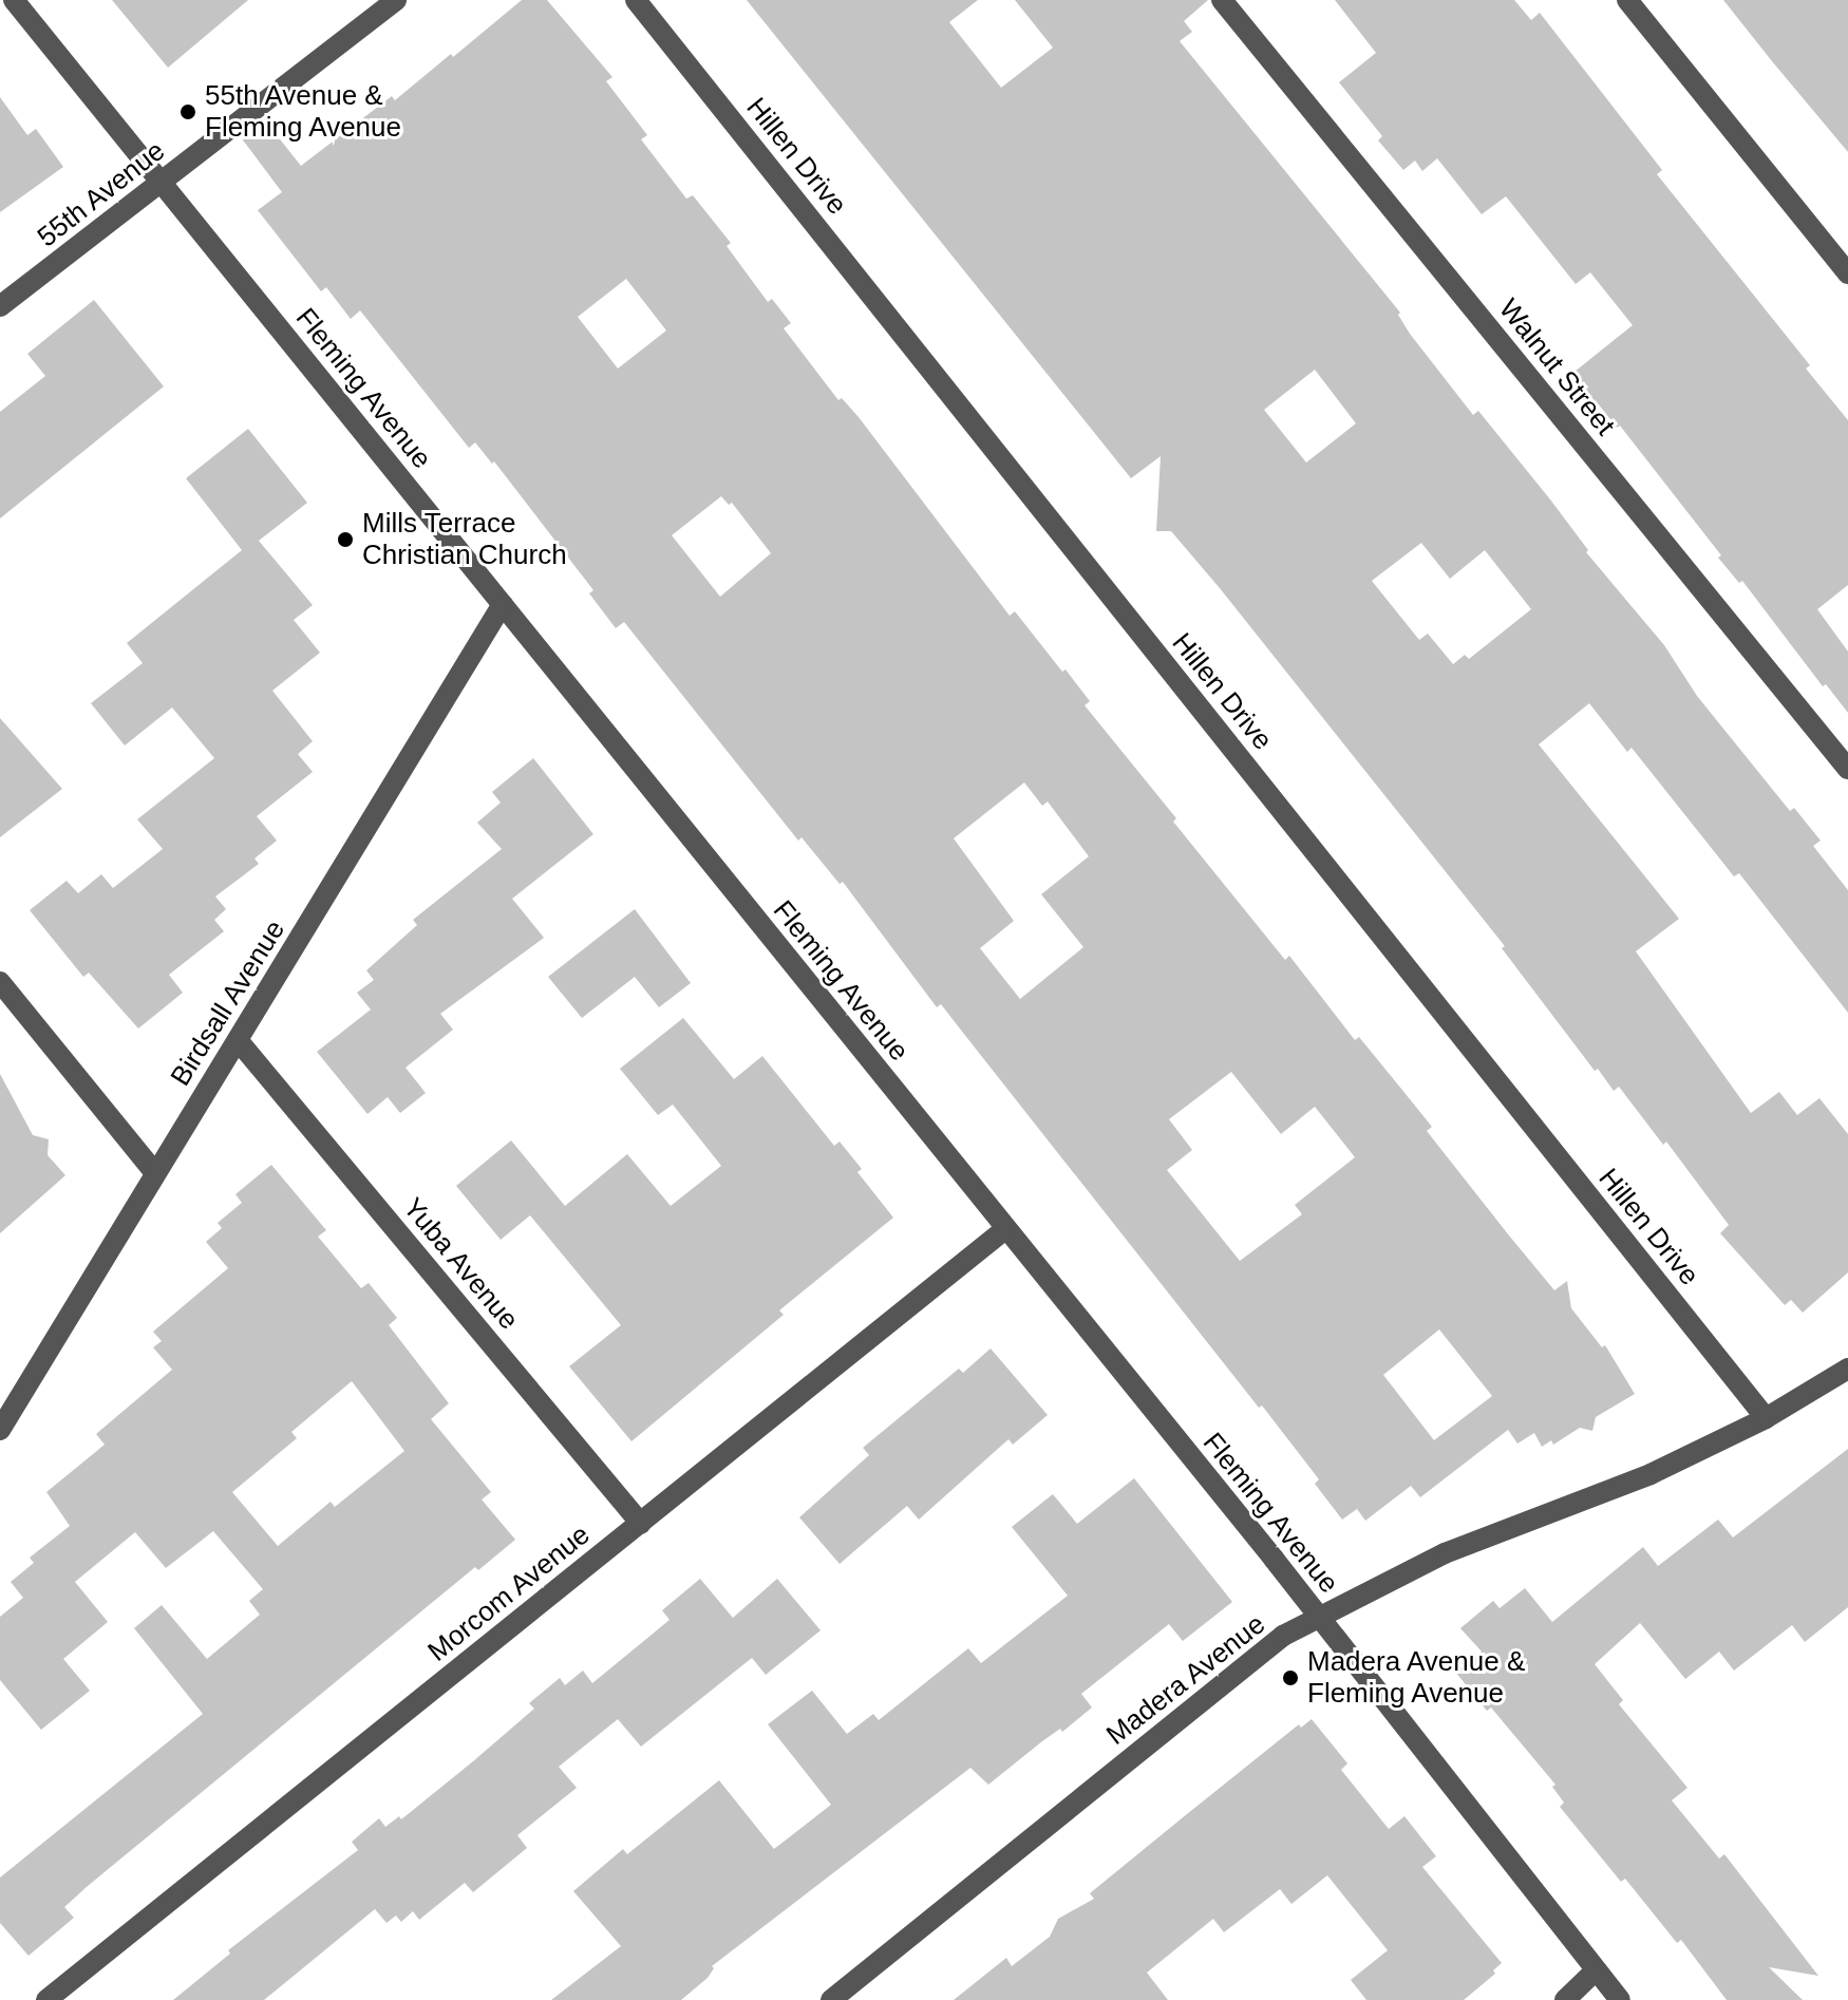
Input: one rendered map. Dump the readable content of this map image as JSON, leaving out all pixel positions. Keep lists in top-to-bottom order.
{
  "streets": {
    "street": [
      "Hillen Drive",
      "55th Avenue",
      "Walnut Street",
      "Fleming Avenue",
      "Birdsall Avenue",
      "Yuba Avenue",
      "Morcom Avenue",
      "Madera Avenue"
    ]
  },
  "crossings": [
    ["Hillen Drive", "Madera Avenue"],
    ["55th Avenue", "Fleming Avenue"],
    ["Fleming Avenue", "Birdsall Avenue"],
    ["Fleming Avenue", "Morcom Avenue"],
    ["Fleming Avenue", "Madera Avenue"],
    ["Birdsall Avenue", "Yuba Avenue"],
    ["Yuba Avenue", "Morcom Avenue"]
  ],
  "places": ["55th Avenue & Fleming Avenue", "Mills Terrace Christian Church", "Madera Avenue & Fleming Avenue"]
}
